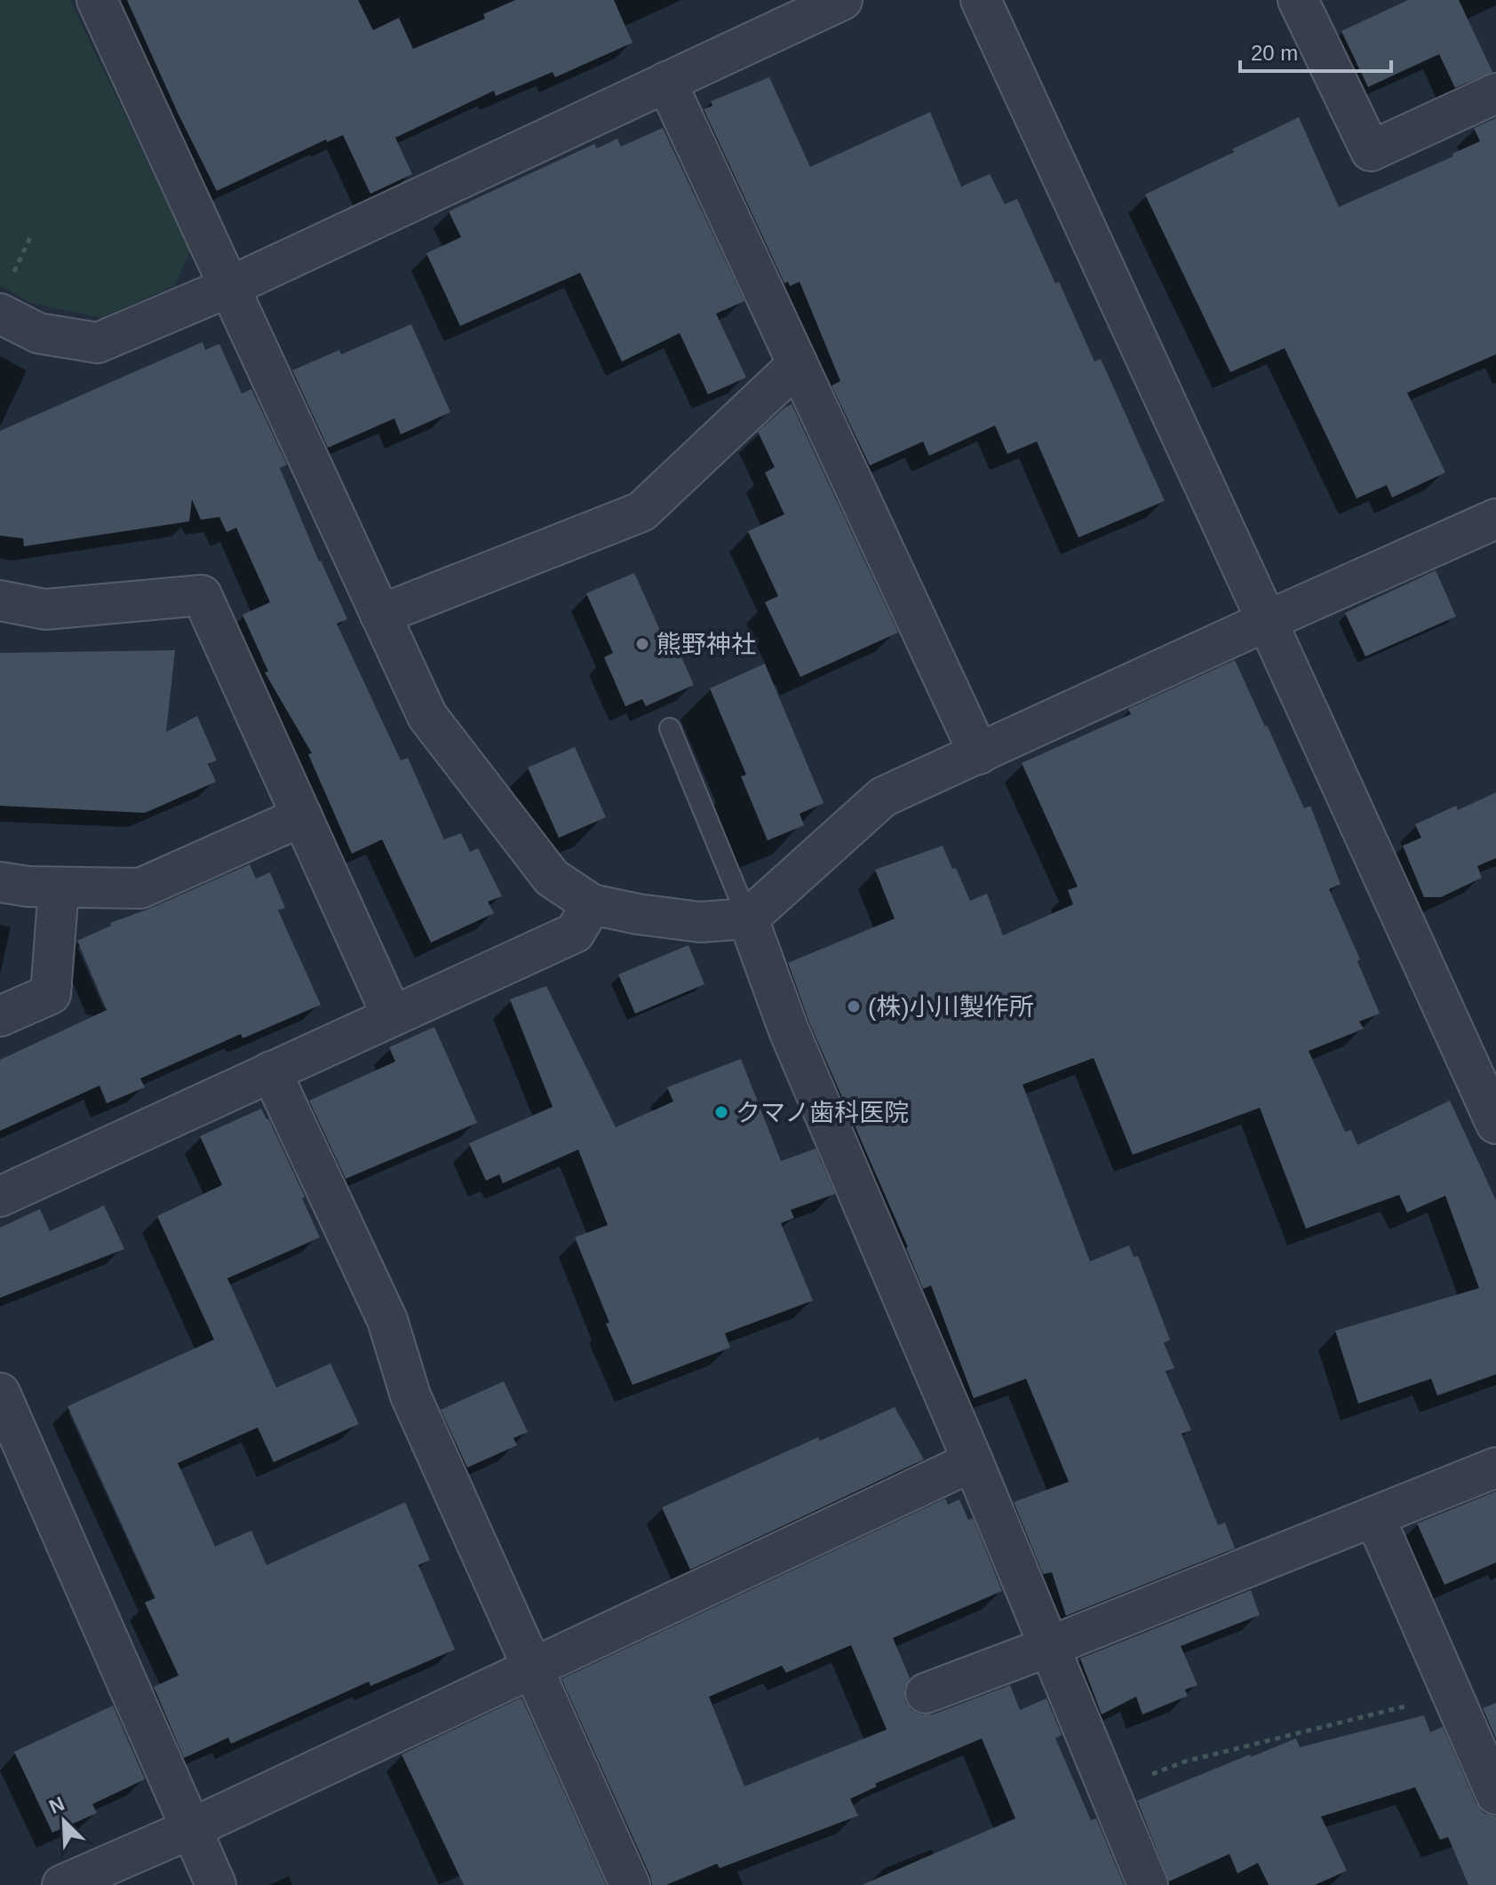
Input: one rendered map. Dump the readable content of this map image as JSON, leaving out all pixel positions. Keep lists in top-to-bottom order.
{
  "places": ["熊野神社", "(株)小川製作所", "クマノ歯科医院"],
  "scale_bar": "20 m",
  "north": "top left"
}
